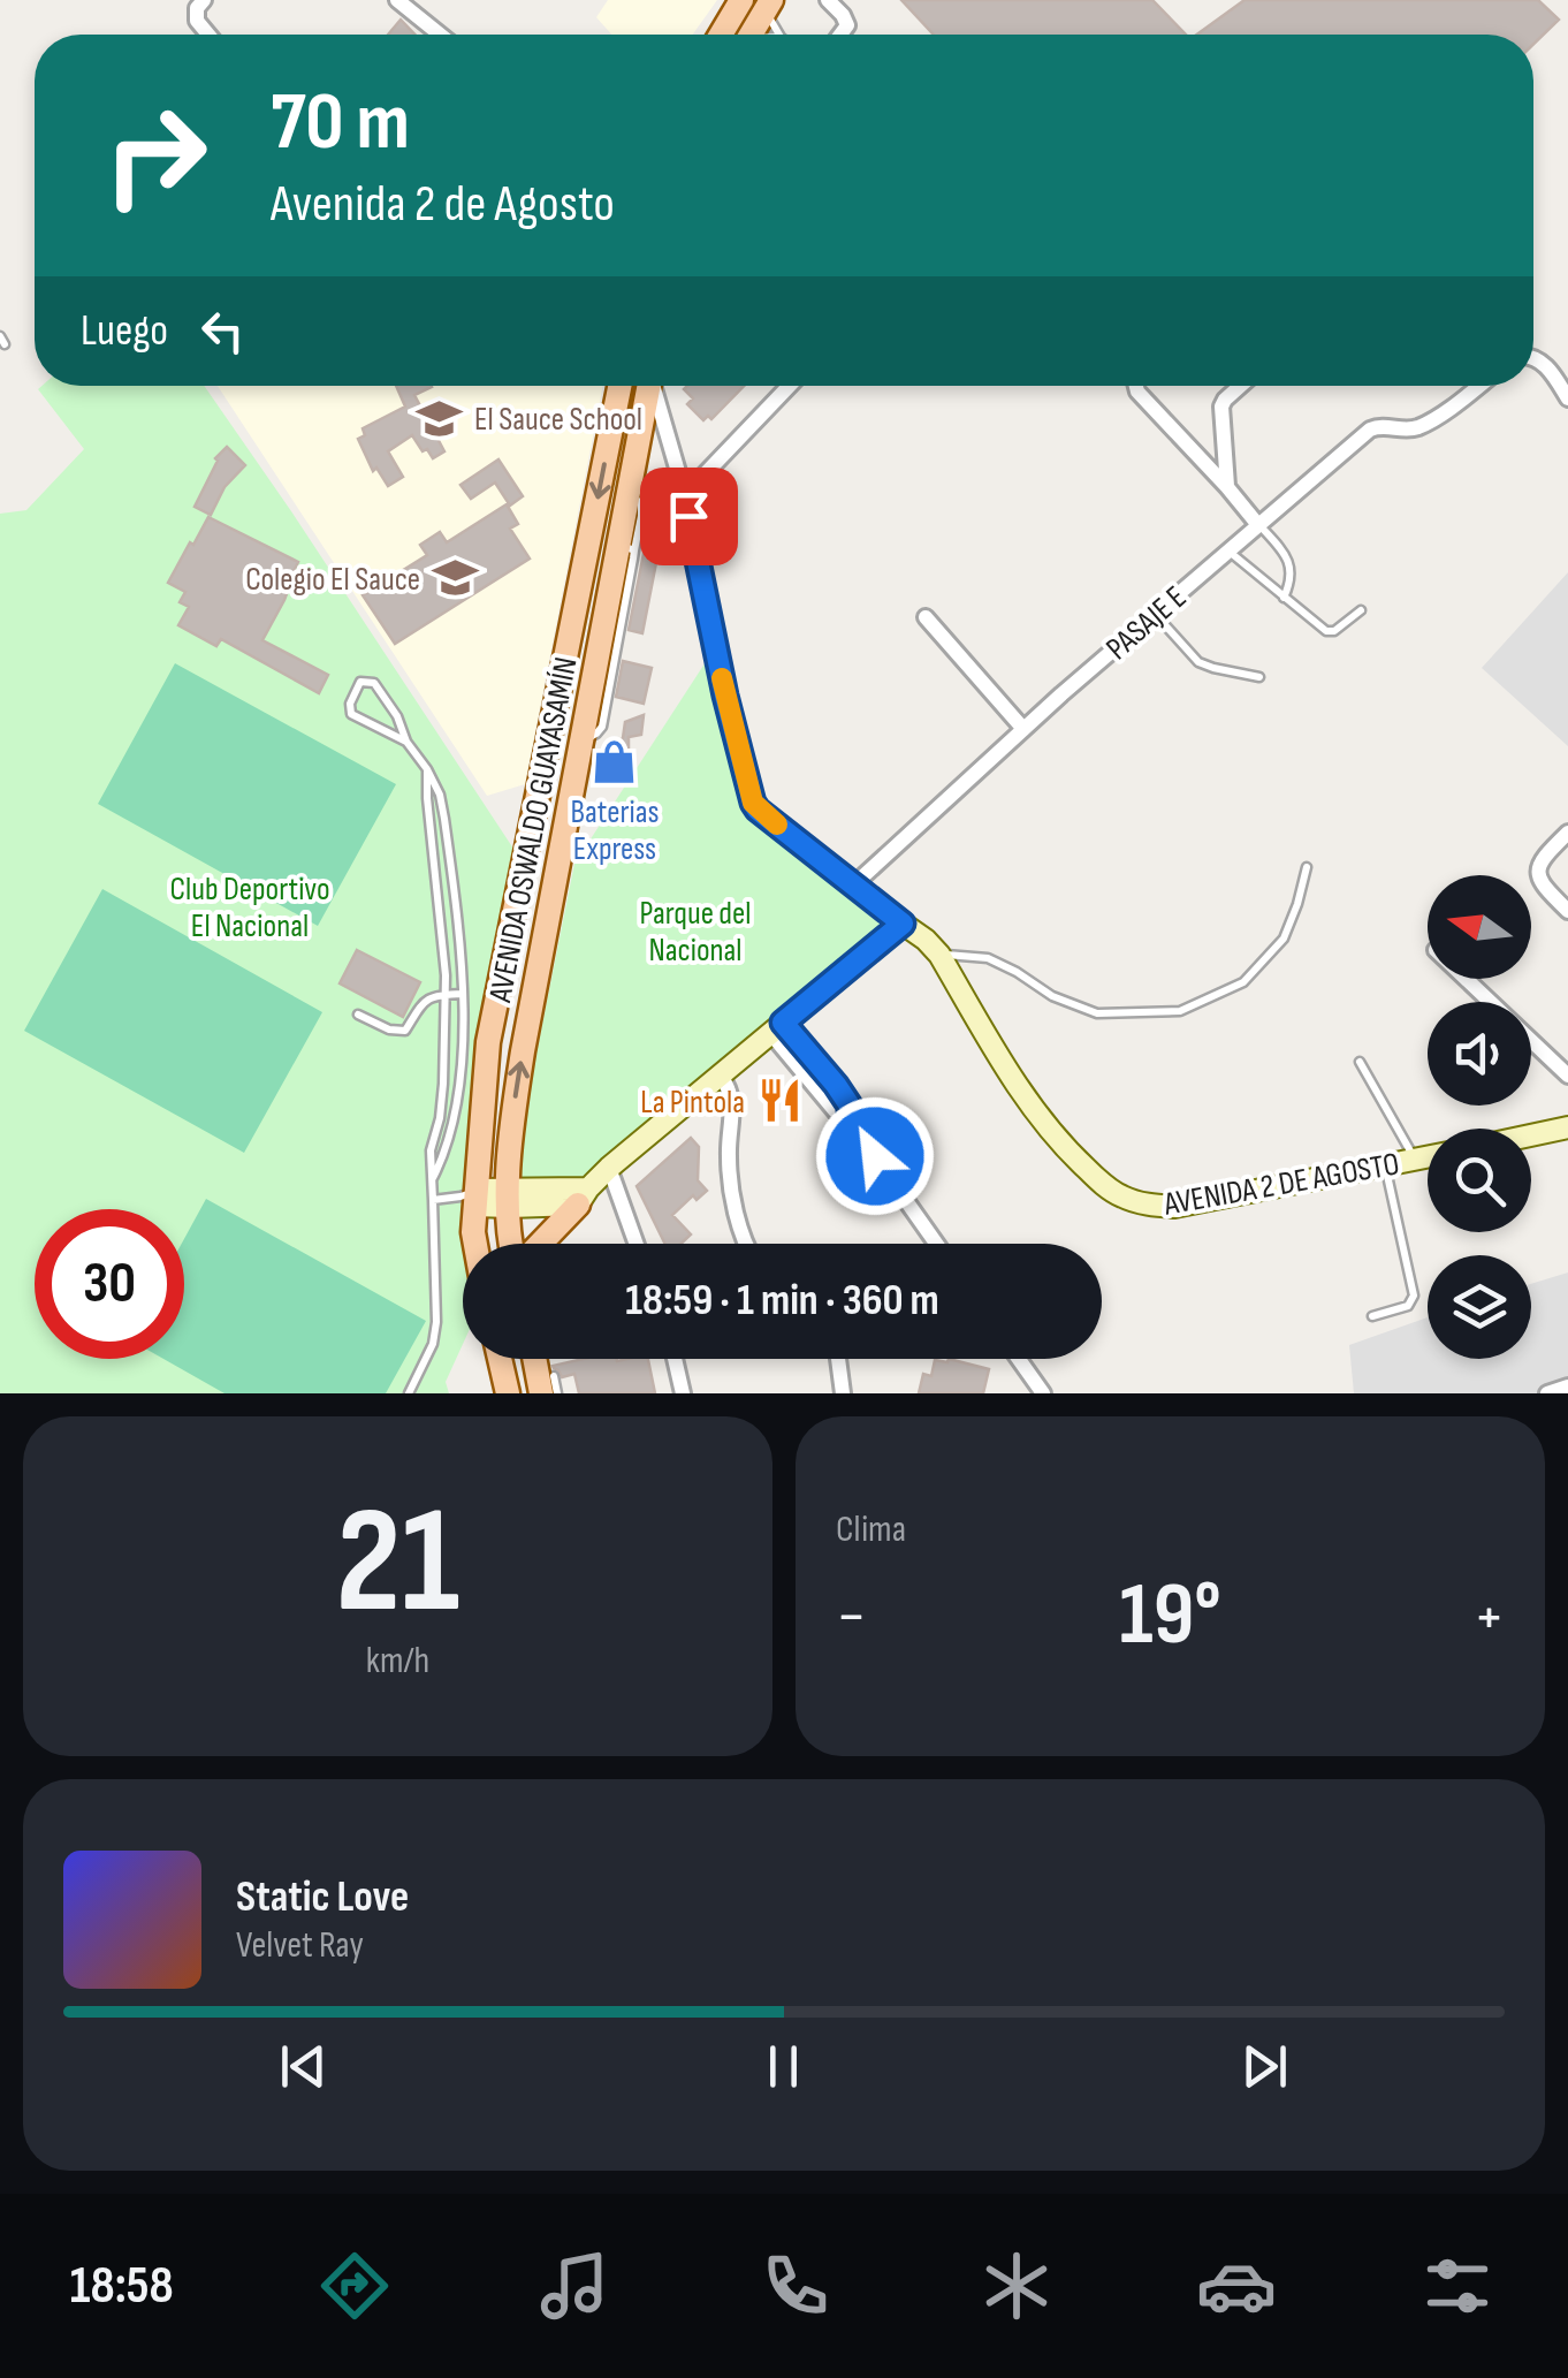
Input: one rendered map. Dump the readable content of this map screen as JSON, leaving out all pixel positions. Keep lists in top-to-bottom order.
{
  "streets": {
    "main road": ["AVENIDA OSWALDO GUAYASAMÍN", "AVENIDA 2 DE AGOSTO"],
    "street": ["PASAJE E"]
  },
  "parks": ["Club Deportivo El Nacional", "Parque del Nacional"],
  "places": {
    "school or university": ["El Sauce School", "Colegio El Sauce"],
    "shop": ["Baterias Express"],
    "restaurant": ["La Pintola"]
  },
  "north": "left",
  "page": {
    "turn": ["70 m", "Avenida 2 de Agosto"],
    "then": "Luego",
    "limit": "30",
    "trip": "18:59 · 1 min · 360 m",
    "tile": [
      ["21", "km/h"],
      "Clima"
    ],
    "heat": ["−", "19°", "+"],
    "song": ["Static Love", "Velvet Ray"],
    "tabs": "18:58"
  }
}
